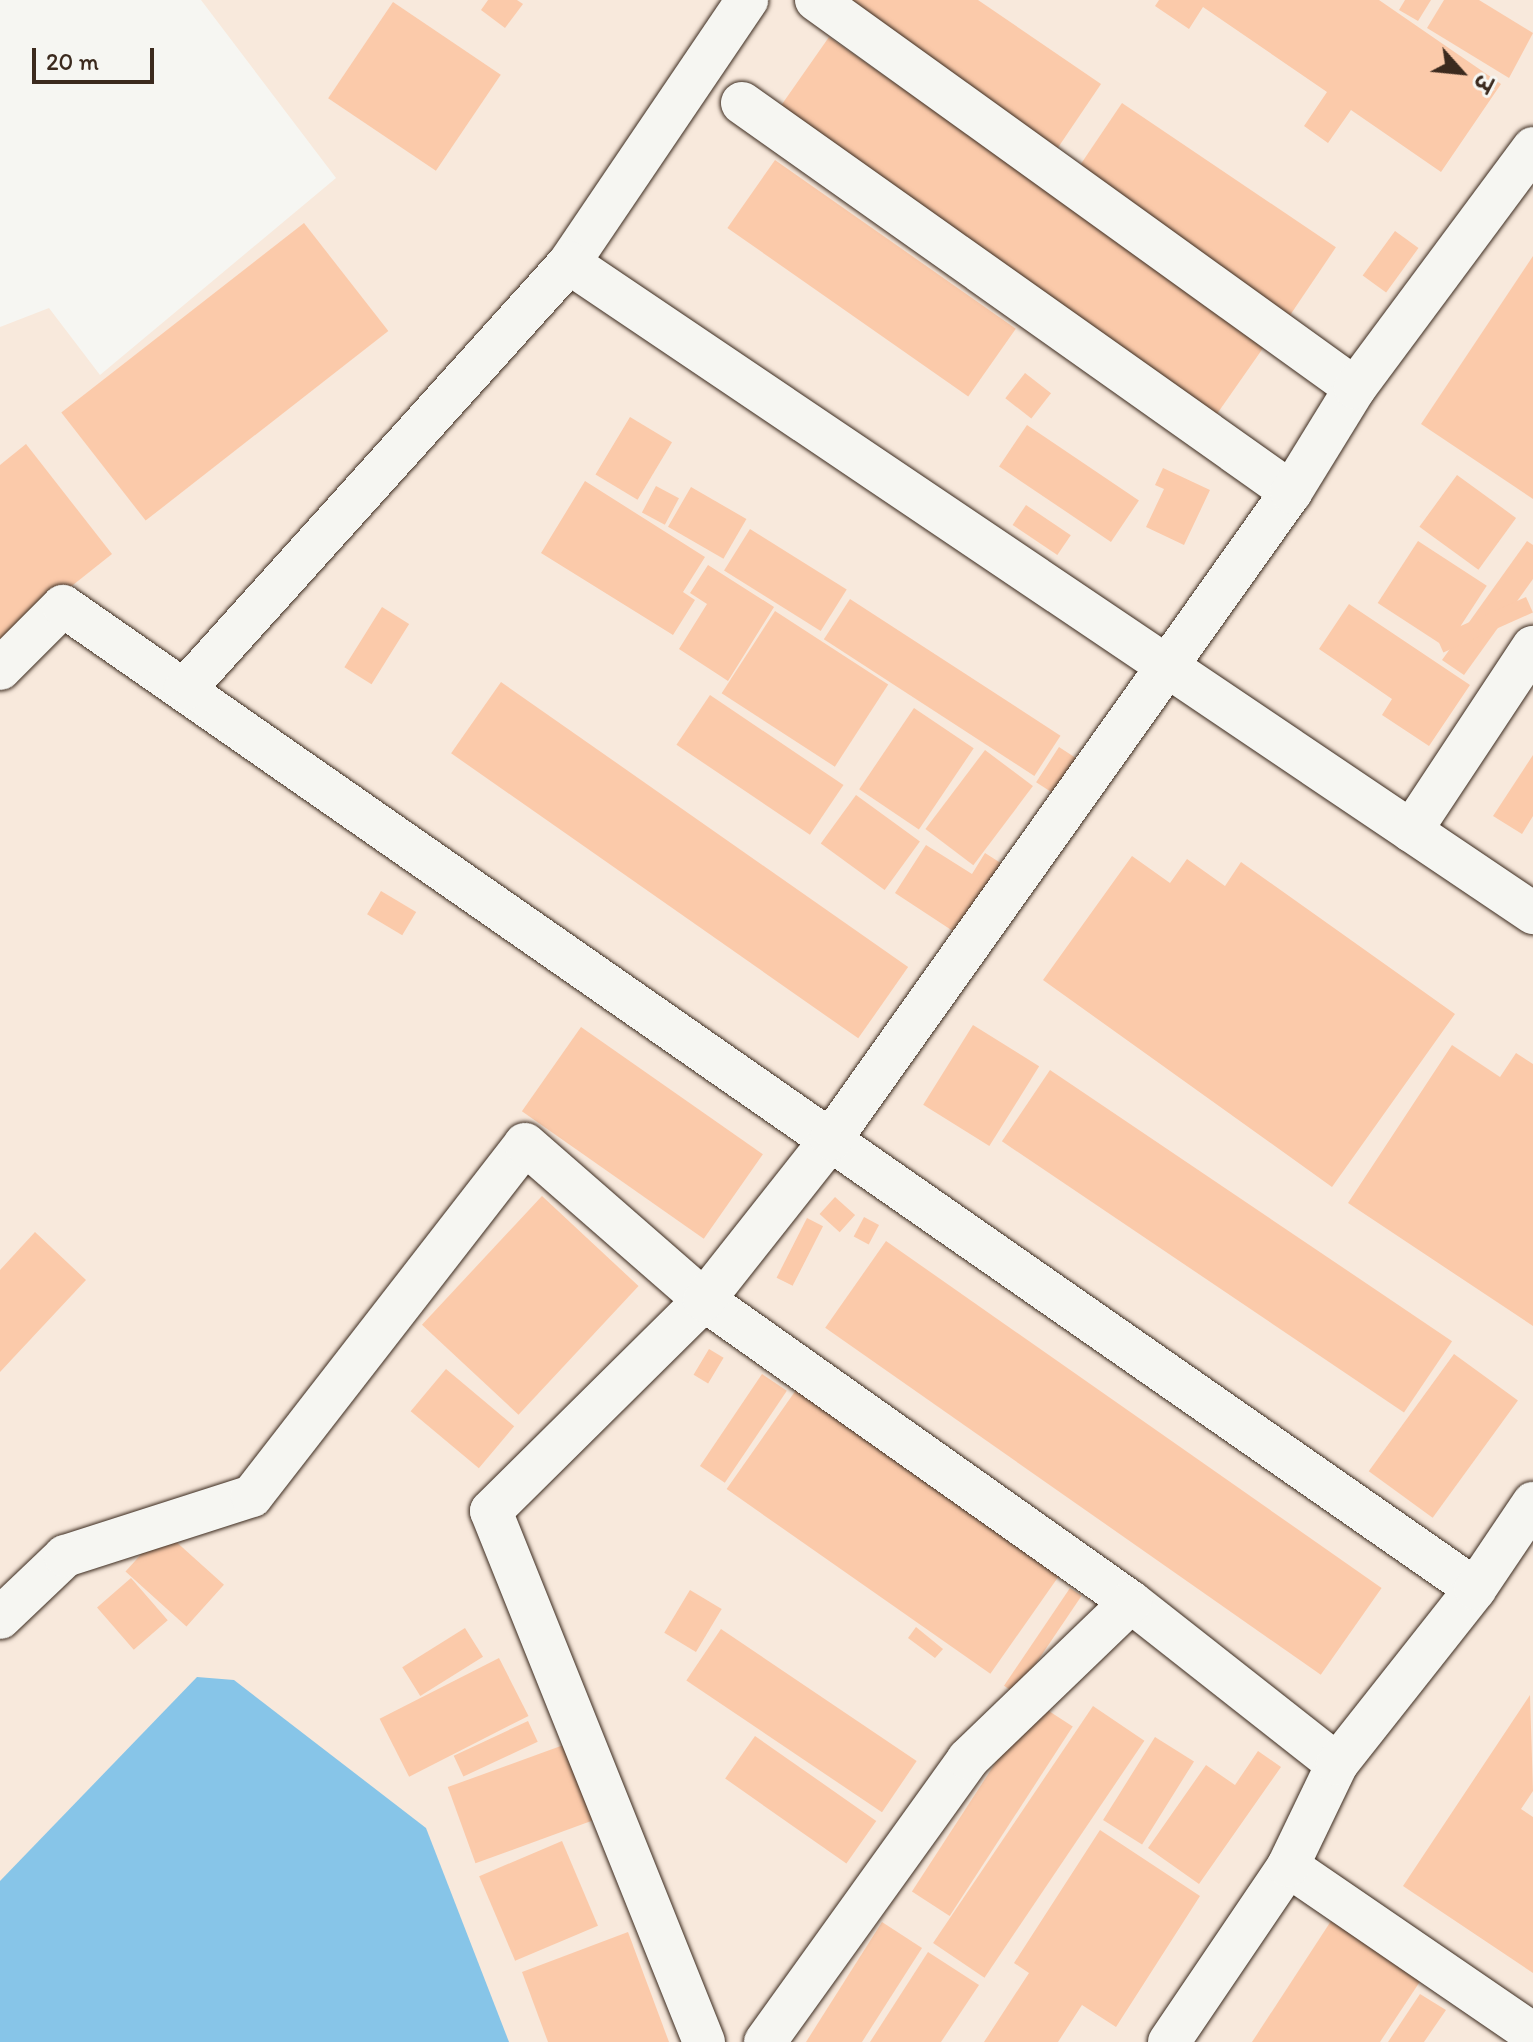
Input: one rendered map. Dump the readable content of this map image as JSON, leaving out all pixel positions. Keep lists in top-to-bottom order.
{
  "scale_bar": "20 m",
  "north": "bottom right"
}
